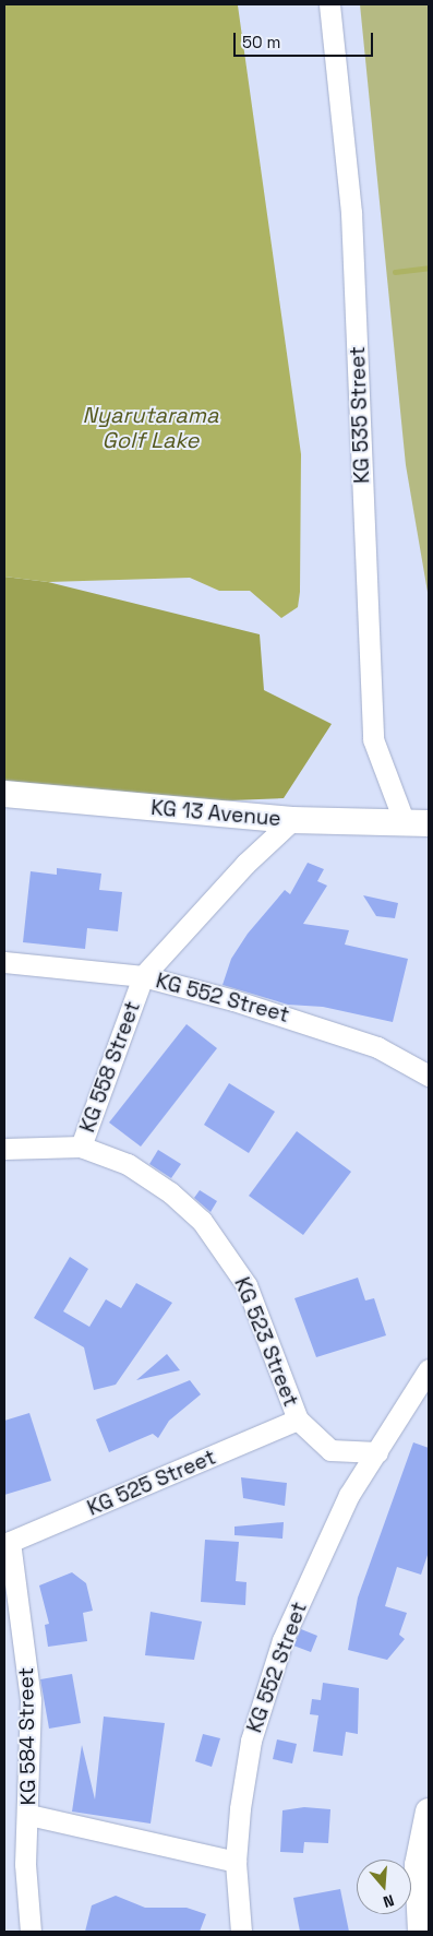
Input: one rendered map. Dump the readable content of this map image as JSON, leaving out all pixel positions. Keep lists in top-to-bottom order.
{
  "streets": {
    "street": [
      "KG 535 Street",
      "KG 13 Avenue",
      "KG 552 Street",
      "KG 558 Street",
      "KG 523 Street",
      "KG 525 Street",
      "KG 584 Street"
    ]
  },
  "crossings": [
    ["KG 535 Street", "KG 13 Avenue"],
    ["KG 13 Avenue", "KG 558 Street"],
    ["KG 552 Street", "KG 558 Street"],
    ["KG 552 Street", "KG 523 Street"],
    ["KG 558 Street", "KG 523 Street"],
    ["KG 523 Street", "KG 525 Street"],
    ["KG 525 Street", "KG 584 Street"]
  ],
  "water": ["Nyarutarama Golf Lake"],
  "scale_bar": "50 m",
  "north": "bottom"
}
